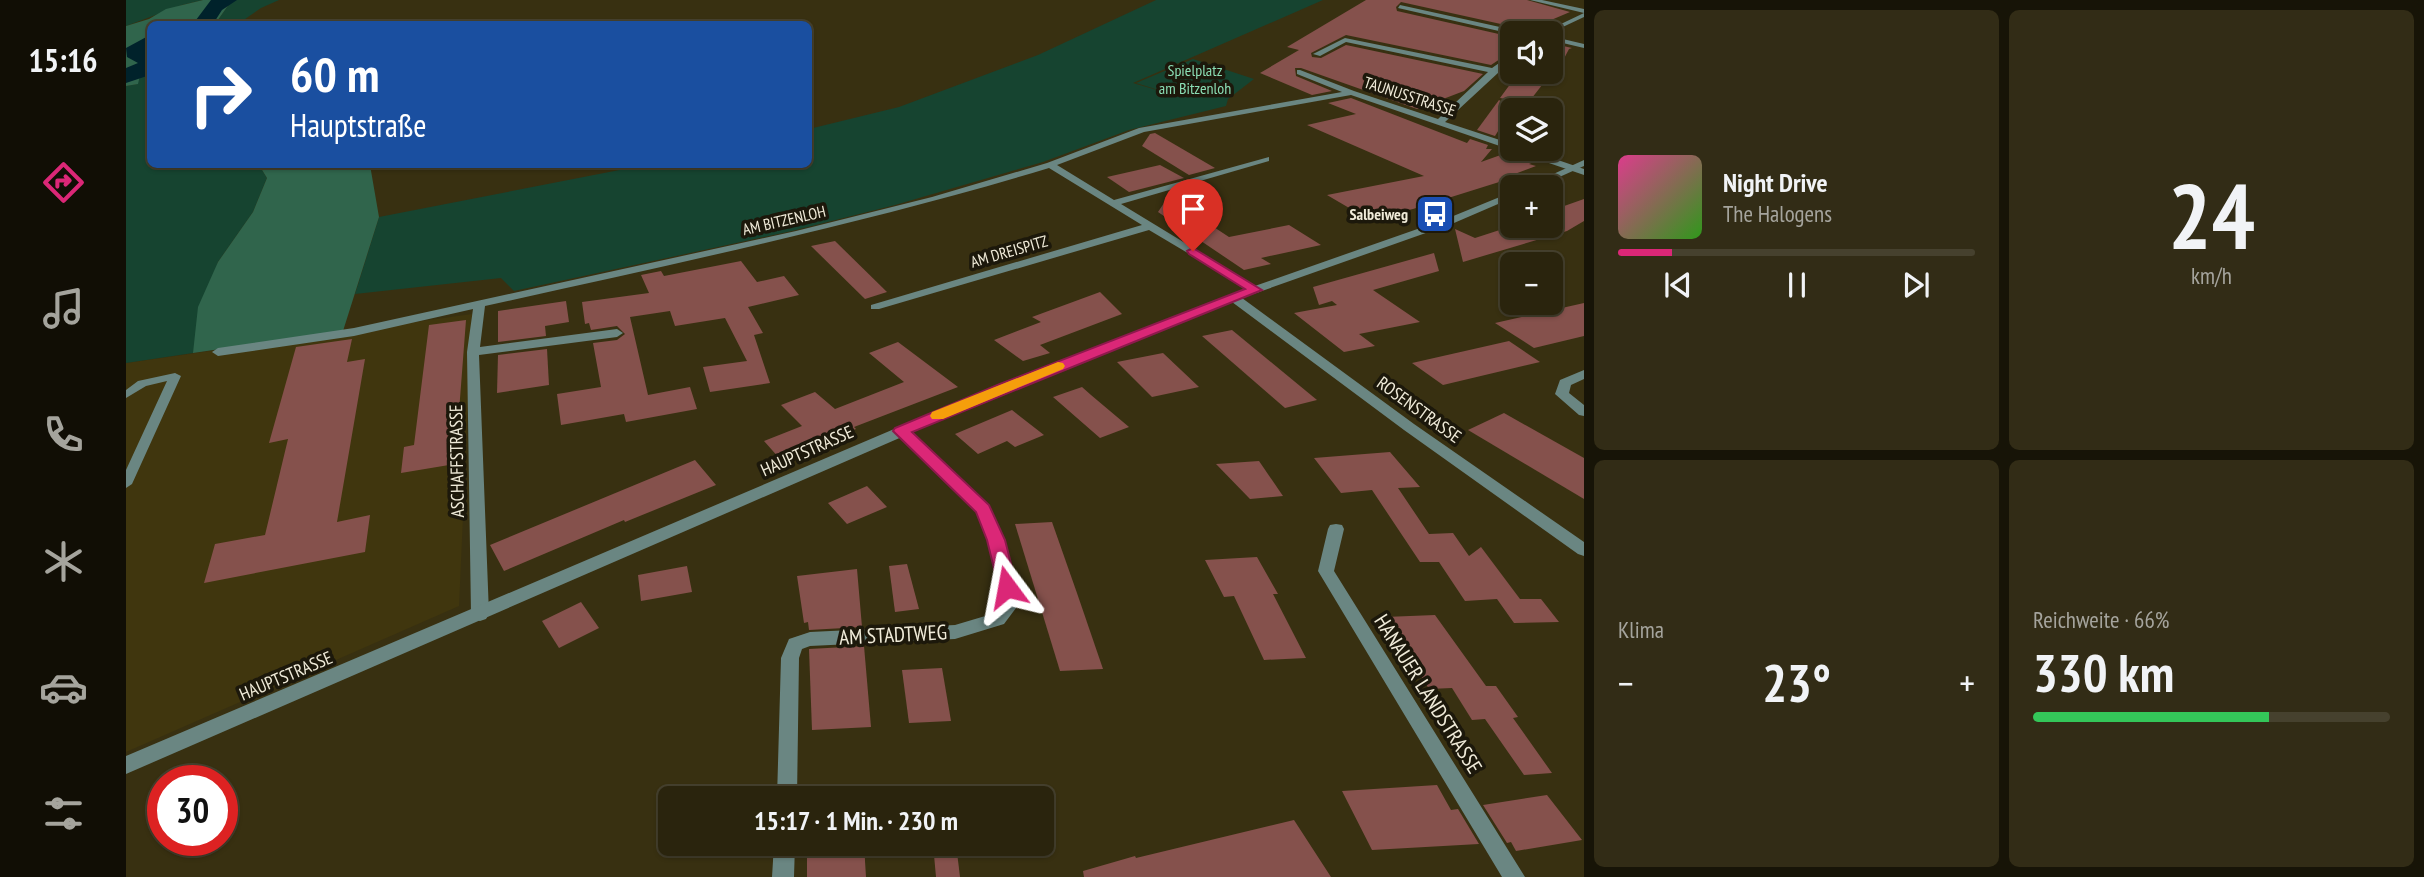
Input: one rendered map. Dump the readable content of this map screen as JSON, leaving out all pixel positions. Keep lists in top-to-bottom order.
{
  "streets": {
    "street": [
      "TAUNUSSTRASSE",
      "AM BITZENLOH",
      "AM DREISPITZ",
      "ROSENSTRASSE",
      "HAUPTSTRASSE",
      "ASCHAFFSTRASSE",
      "AM STADTWEG",
      "HANAUER LANDSTRASSE"
    ]
  },
  "crossings": [
    ["TAUNUSSTRASSE", "AM BITZENLOH"],
    ["AM BITZENLOH", "ASCHAFFSTRASSE"],
    ["ROSENSTRASSE", "HAUPTSTRASSE"],
    ["HAUPTSTRASSE", "ASCHAFFSTRASSE"],
    ["HAUPTSTRASSE", "AM STADTWEG"]
  ],
  "parks": ["Spielplatz am Bitzenloh"],
  "places": {
    "bus stop": ["Salbeiweg"]
  },
  "page": {
    "tabs": "15:16",
    "tile": [
      ["24", "km/h"],
      "Klima",
      ["Reichweite · 66%", "330 km"]
    ],
    "map_buttons": ["+", "−"],
    "turn": ["60 m", "Hauptstraße"],
    "song": ["Night Drive", "The Halogens"],
    "heat": ["−", "23°", "+"],
    "limit": "30",
    "trip": "15:17 · 1 Min. · 230 m"
  }
}
